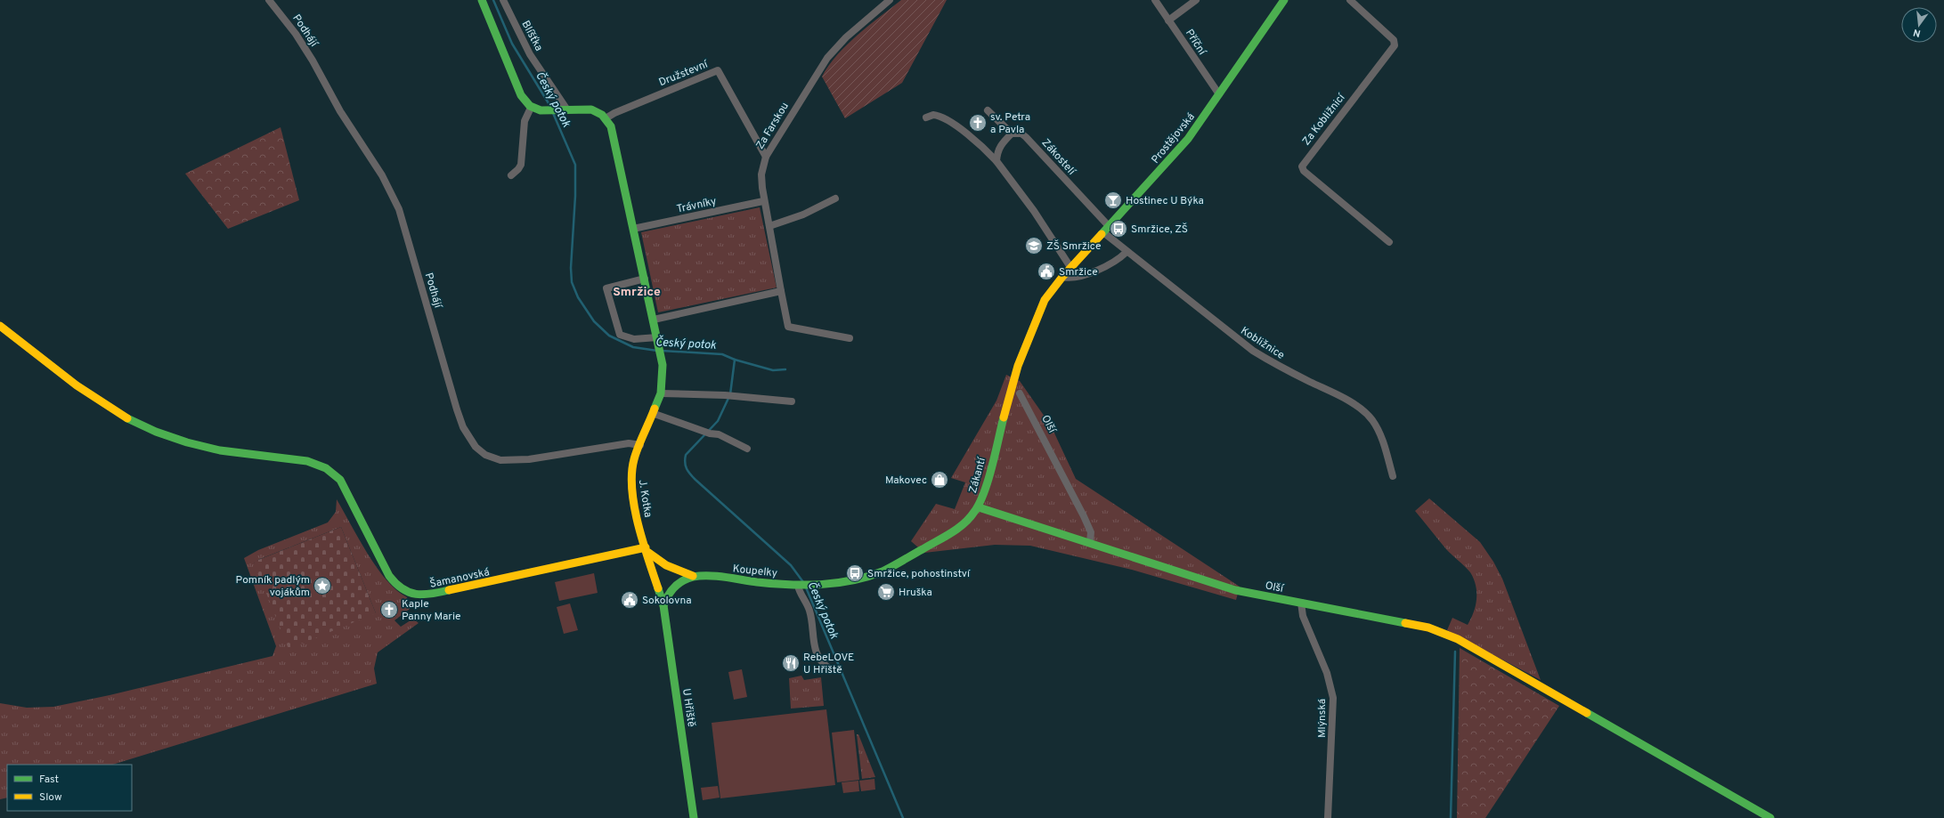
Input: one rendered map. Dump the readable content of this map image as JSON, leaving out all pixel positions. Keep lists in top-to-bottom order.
{
  "streets": {
    "street": [
      "Podhájí",
      "Blíšťka",
      "Příční",
      "Družstevní",
      "Za Kobližnicí",
      "Za Farskou",
      "Prostějovská",
      "Zákostelí",
      "Trávníky",
      "Kobližnice",
      "Olší",
      "Zákantí",
      "J. Kotka",
      "Koupelky",
      "Šamanovská",
      "U Hřiště",
      "Mlýnská"
    ]
  },
  "crossings": [
    ["Podhájí", "J. Kotka"],
    ["Příční", "Prostějovská"],
    ["Družstevní", "Za Farskou"],
    ["Za Farskou", "Trávníky"],
    ["Prostějovská", "Zákostelí"],
    ["Prostějovská", "Kobližnice"],
    ["Prostějovská", "Zákantí"],
    ["Olší", "Zákantí"],
    ["Olší", "Mlýnská"],
    ["Zákantí", "Koupelky"],
    ["J. Kotka", "Koupelky"],
    ["J. Kotka", "Šamanovská"],
    ["Koupelky", "Šamanovská"],
    ["Koupelky", "U Hřiště"]
  ],
  "districts": ["Smržice"],
  "water": ["Český potok"],
  "places": {
    "church": ["sv. Petra a Pavla", "Kaple Panny Marie"],
    "bar": ["Hostinec U Býka"],
    "bus stop": ["Smržice, ZŠ", "Smržice, pohostinství"],
    "school or university": ["ZŠ Smržice"],
    "public building": ["Smržice", "Sokolovna"],
    "shop": ["Makovec"],
    "place": ["Pomník padlým vojákům"],
    "supermarket": ["Hruška"],
    "restaurant": ["RebeLOVE U Hřiště"]
  },
  "legend": ["Fast", "Slow"],
  "north": "bottom"
}
